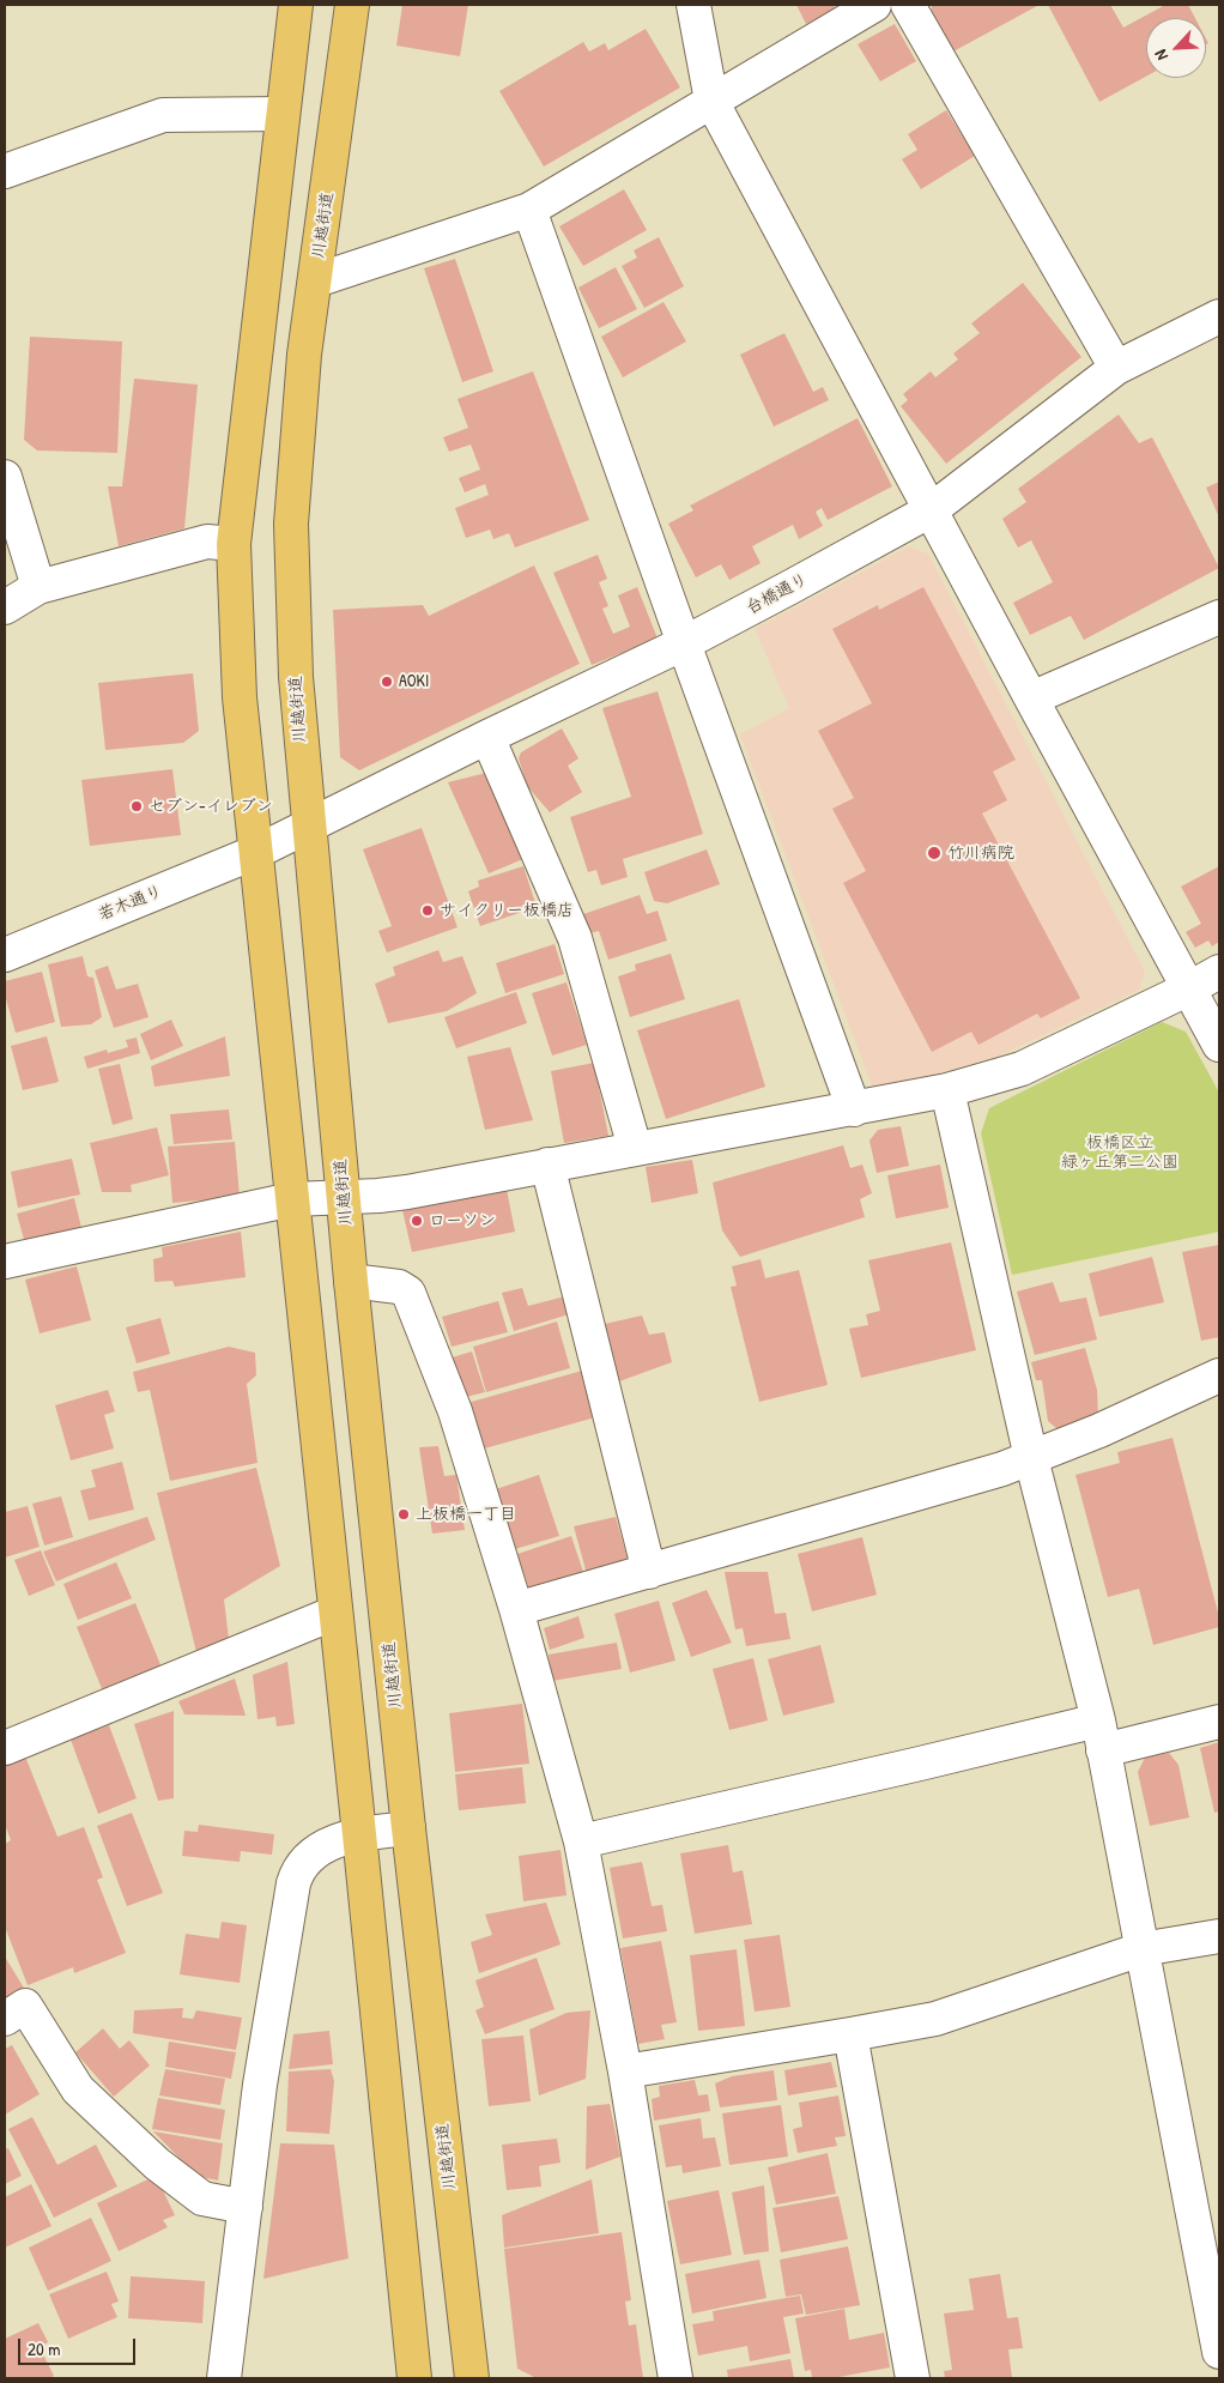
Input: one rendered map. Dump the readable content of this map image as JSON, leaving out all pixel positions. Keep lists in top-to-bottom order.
{
  "streets": {
    "highway": ["川越街道"],
    "street": ["台橋通り", "若木通り"]
  },
  "crossings": [
    ["川越街道", "台橋通り"],
    ["川越街道", "若木通り"],
    ["台橋通り", "若木通り"]
  ],
  "parks": ["板橋区立 緑ヶ丘第二公園"],
  "places": [
    "AOKI",
    "セブン-イレブン",
    "竹川病院",
    "サイクリー板橋店",
    "ローソン",
    "上板橋一丁目"
  ],
  "scale_bar": "20 m",
  "north": "bottom left"
}
